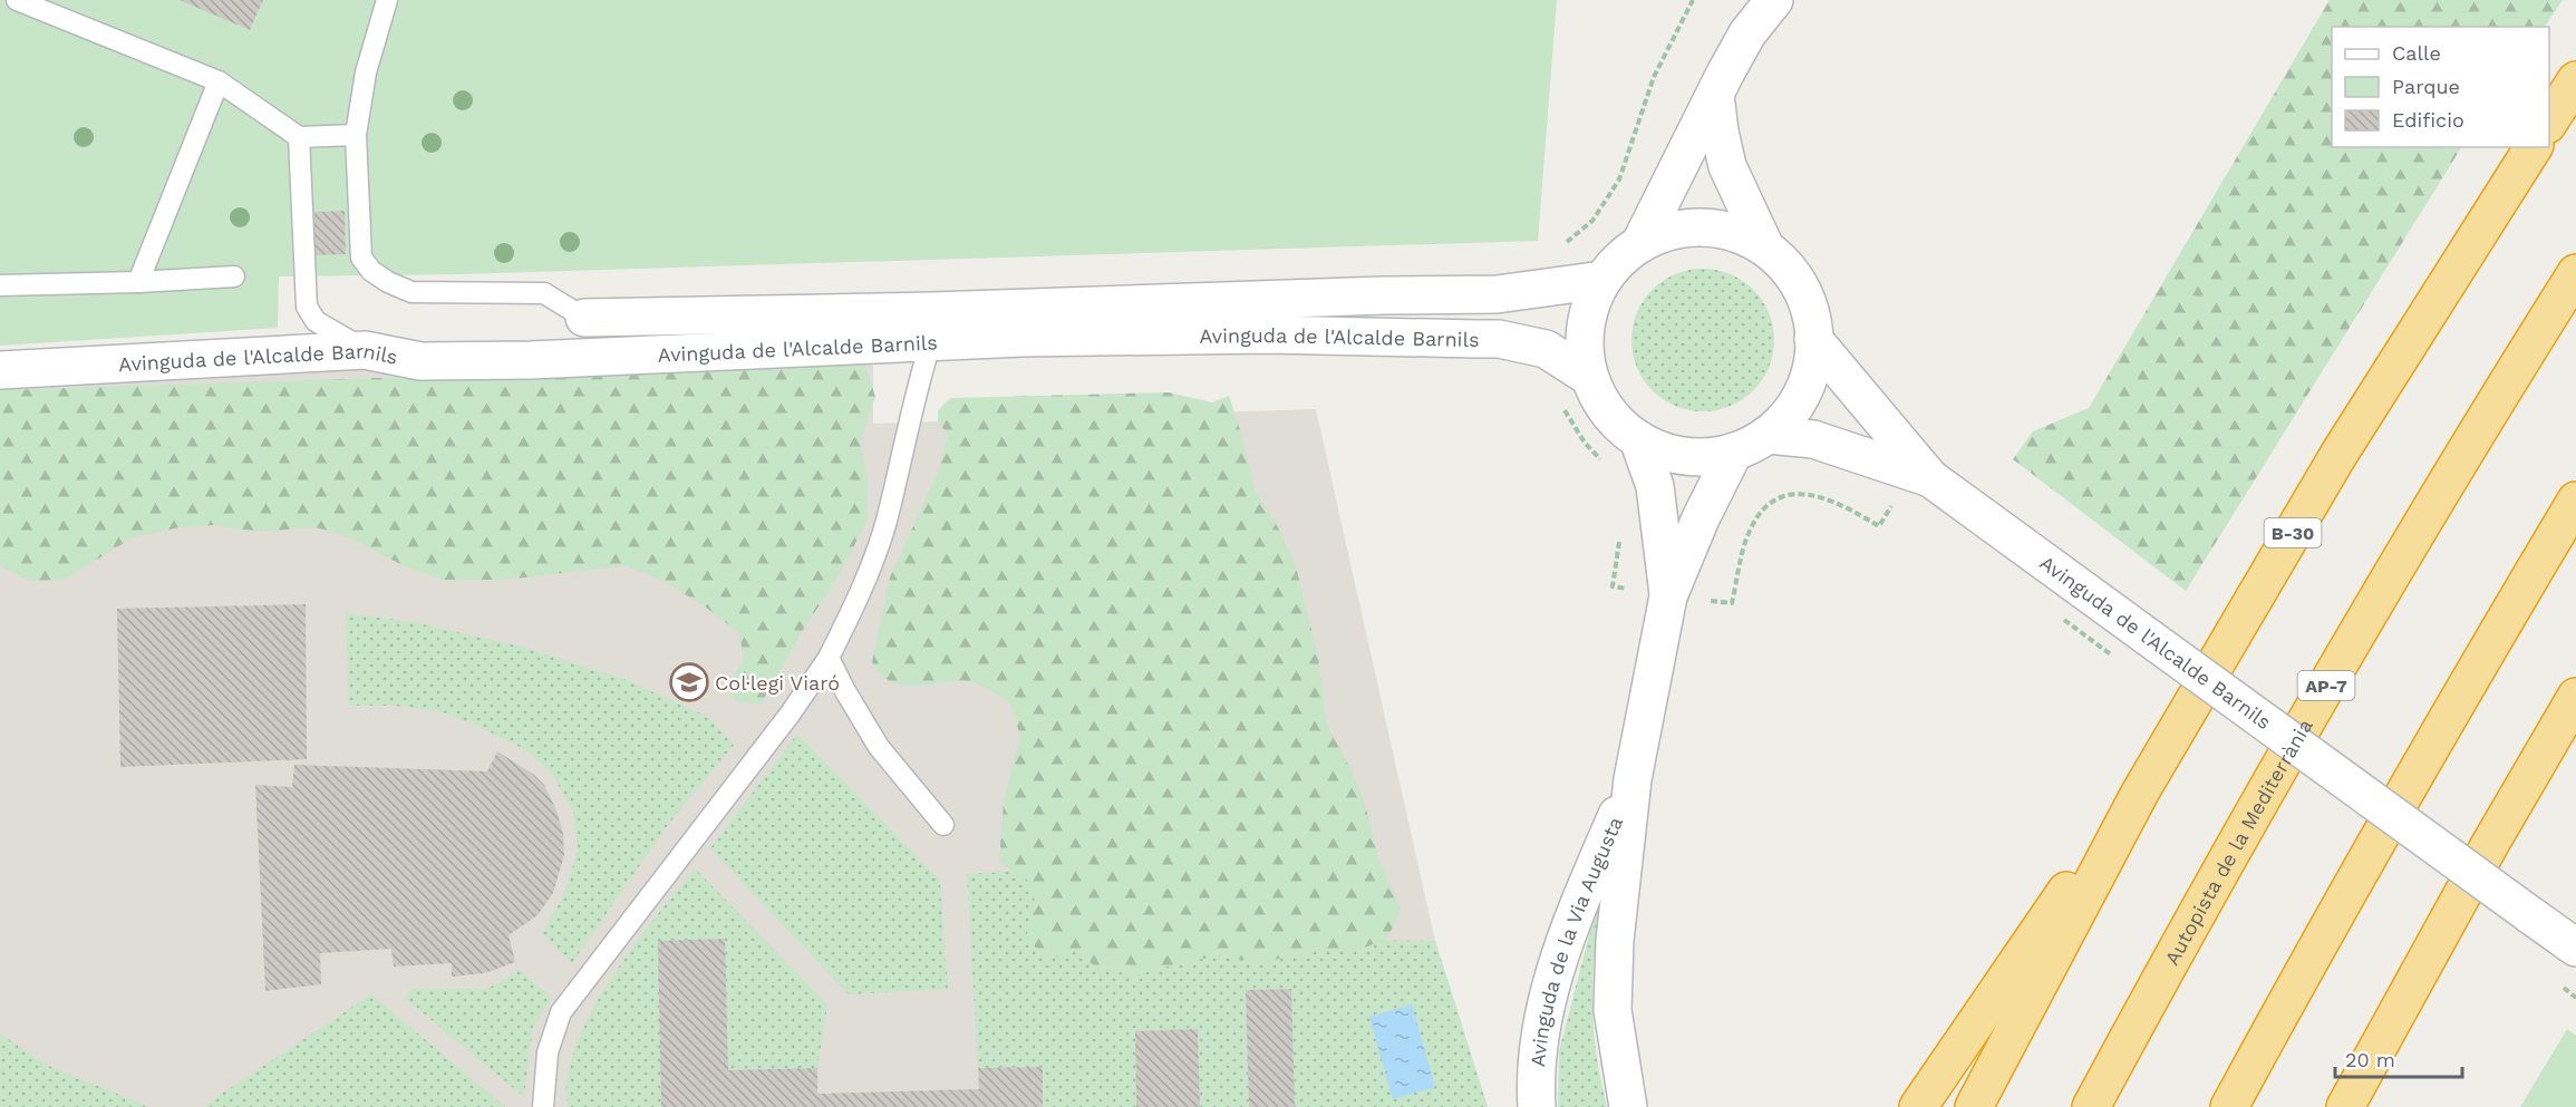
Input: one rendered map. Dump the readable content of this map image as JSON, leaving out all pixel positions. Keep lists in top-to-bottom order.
{
  "streets": {
    "highway": ["B-30", "AP-7", "Autopista de la Mediterrània"],
    "street": ["Avinguda de l'Alcalde Barnils", "Avinguda de la Via Augusta"]
  },
  "crossings": [
    ["Avinguda de l'Alcalde Barnils", "Avinguda de la Via Augusta"]
  ],
  "places": {
    "school or university": ["Col·legi Viaró"]
  },
  "legend": ["Calle", "Parque", "Edificio"],
  "scale_bar": "20 m"
}
